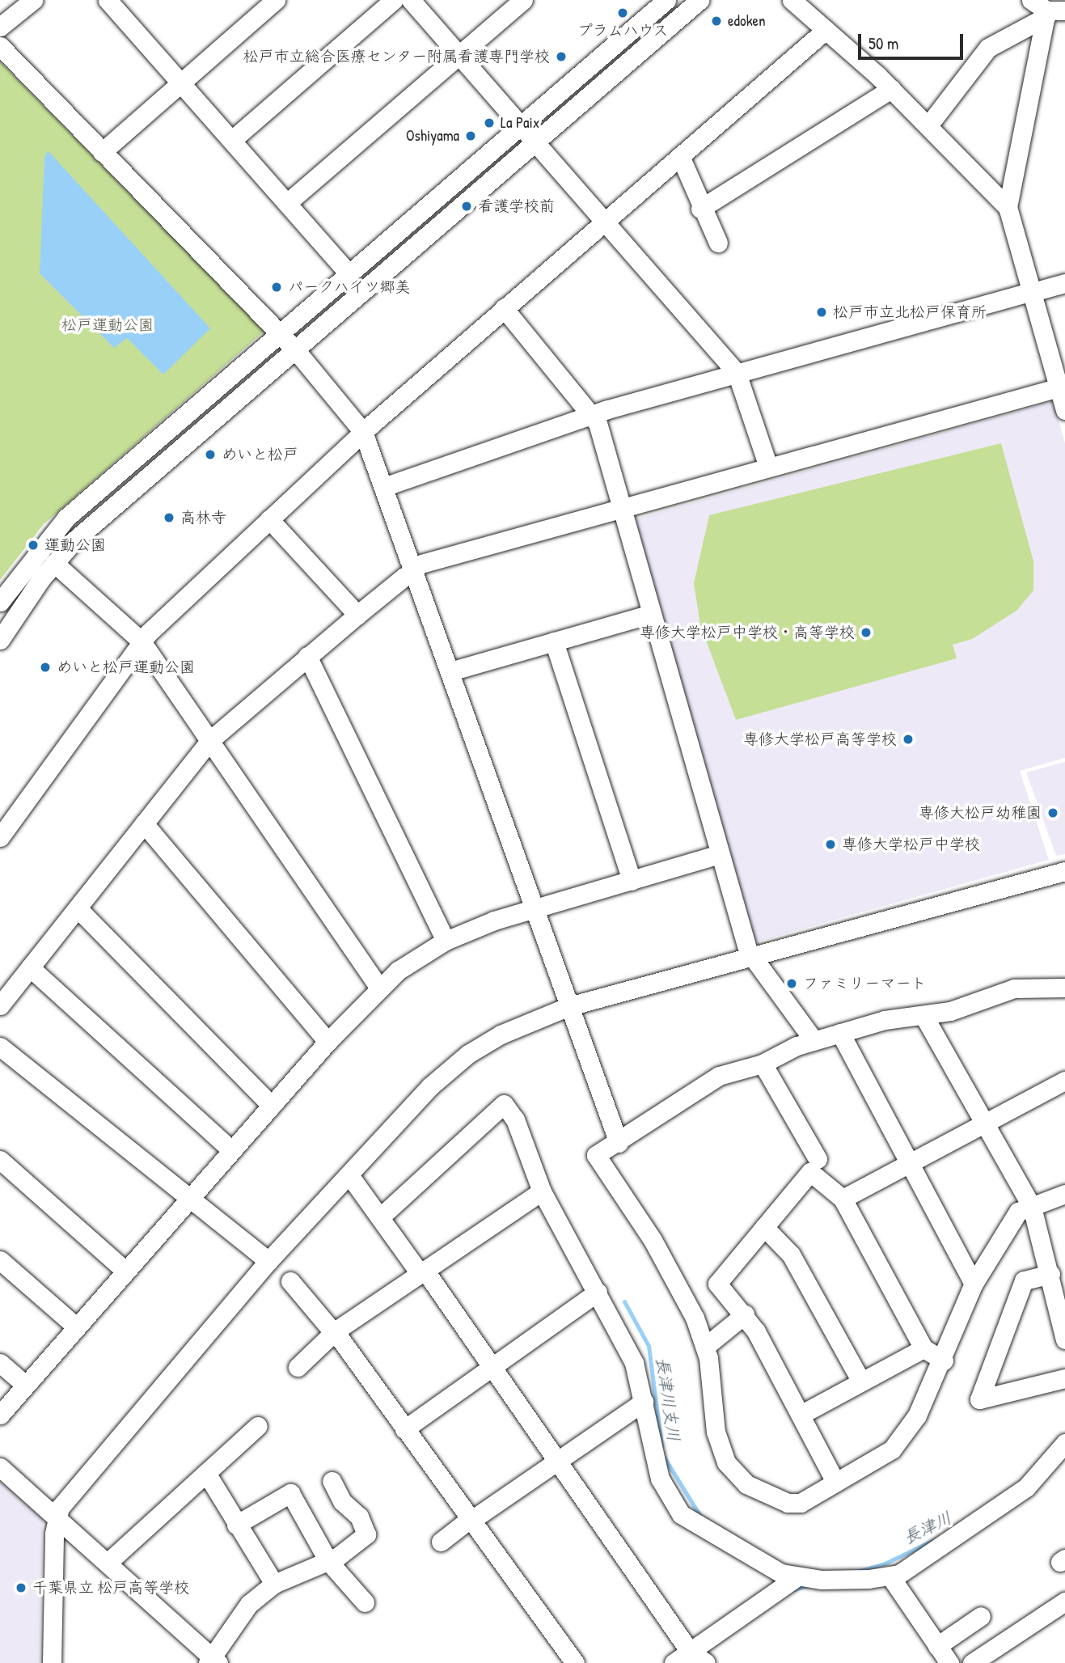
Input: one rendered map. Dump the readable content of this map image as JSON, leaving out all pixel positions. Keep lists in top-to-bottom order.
{
  "water": ["長津川支川", "長津川"],
  "parks": ["松戸運動公園"],
  "places": [
    "プラムハウス",
    "edoken",
    "松戸市立総合医療センター附属看護専門学校",
    "La Paix",
    "Oshiyama",
    "看護学校前",
    "パークハイツ郷美",
    "松戸市立北松戸保育所",
    "めいと松戸",
    "高林寺",
    "運動公園",
    "専修大学松戸中学校・高等学校",
    "めいと松戸運動公園",
    "専修大学松戸高等学校",
    "専修大松戸幼稚園",
    "専修大学松戸中学校",
    "ファミリーマート",
    "千葉県立 松戸高等学校"
  ],
  "scale_bar": "50 m"
}
